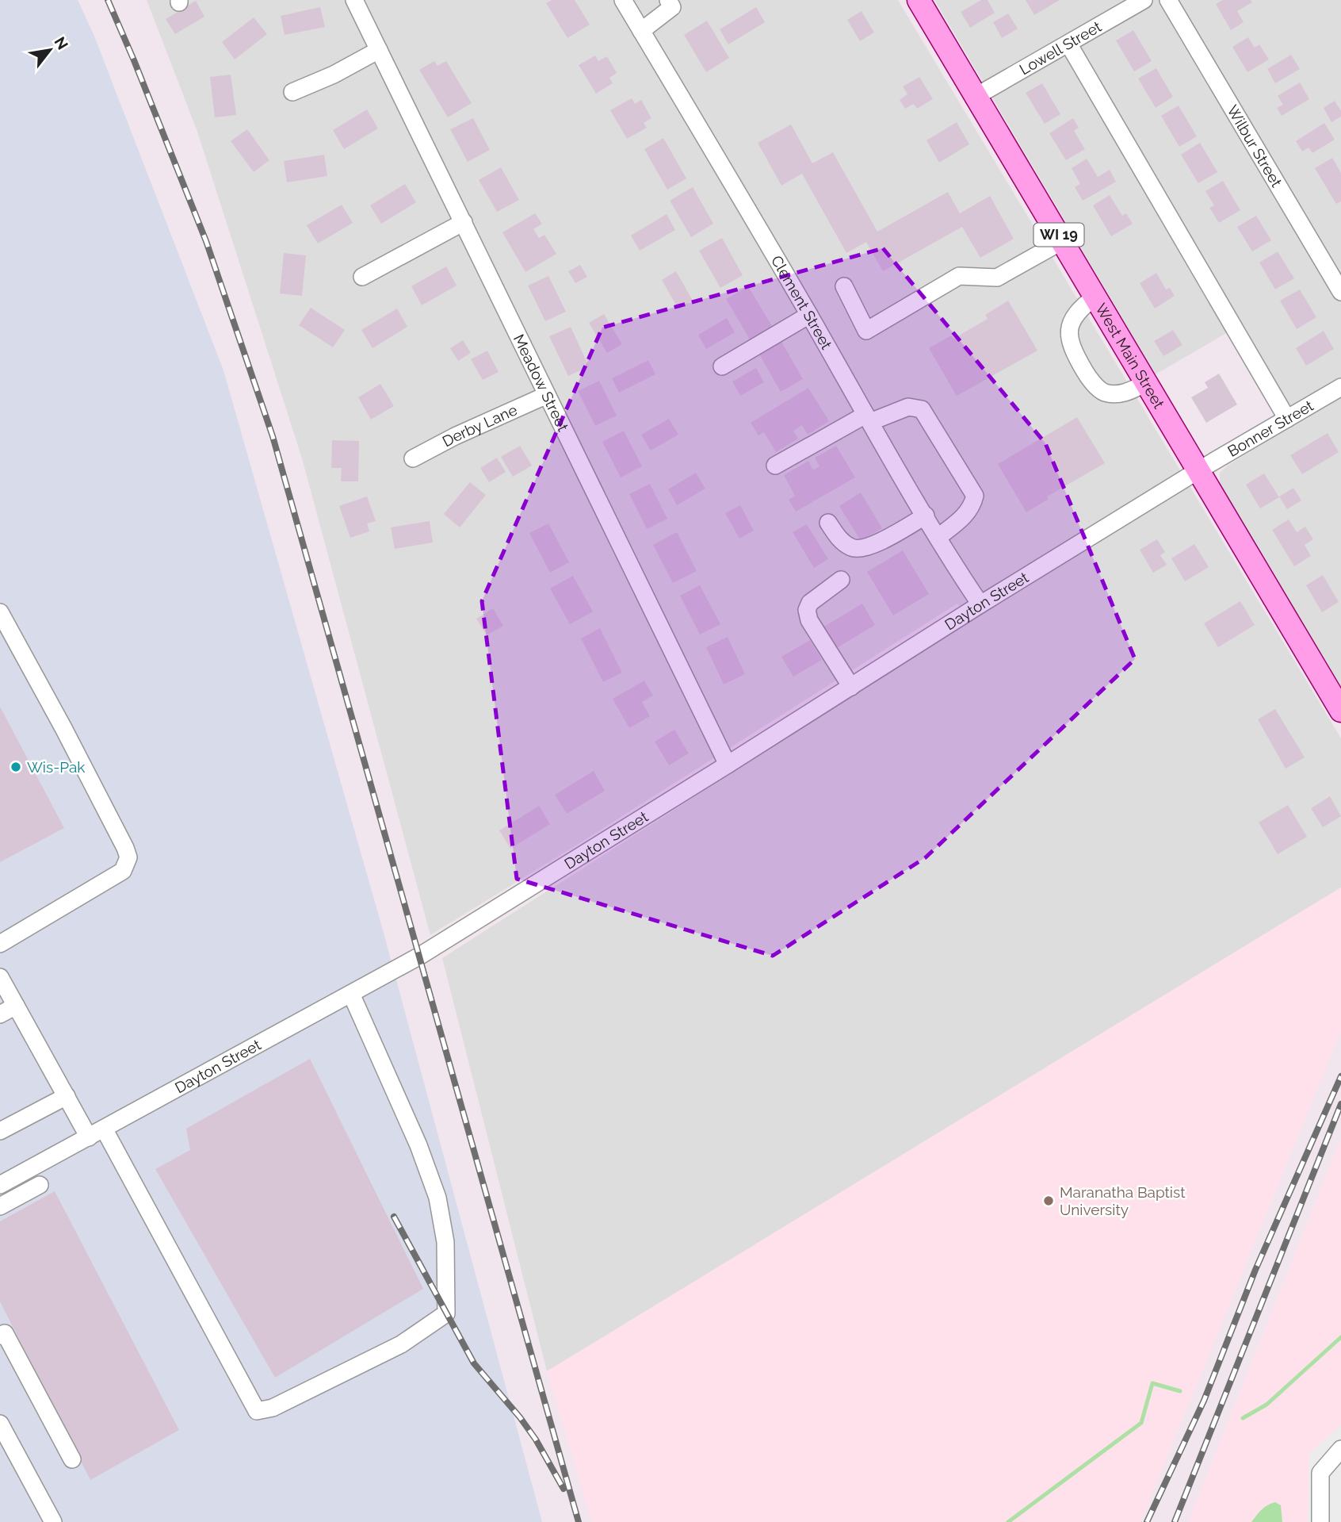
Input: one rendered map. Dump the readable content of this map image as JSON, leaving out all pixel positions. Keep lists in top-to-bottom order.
{
  "streets": {
    "main road": ["WI 19", "West Main Street"],
    "street": [
      "Lowell Street",
      "Wilbur Street",
      "Clement Street",
      "Meadow Street",
      "Derby Lane",
      "Bonner Street",
      "Dayton Street"
    ]
  },
  "crossings": [
    ["Lowell Street", "West Main Street"],
    ["Clement Street", "Dayton Street"],
    ["West Main Street", "Bonner Street"],
    ["West Main Street", "Dayton Street"],
    ["Meadow Street", "Derby Lane"],
    ["Meadow Street", "Dayton Street"],
    ["Bonner Street", "Dayton Street"]
  ],
  "places": ["Wis-Pak", "Maranatha Baptist University"],
  "north": "top right"
}
